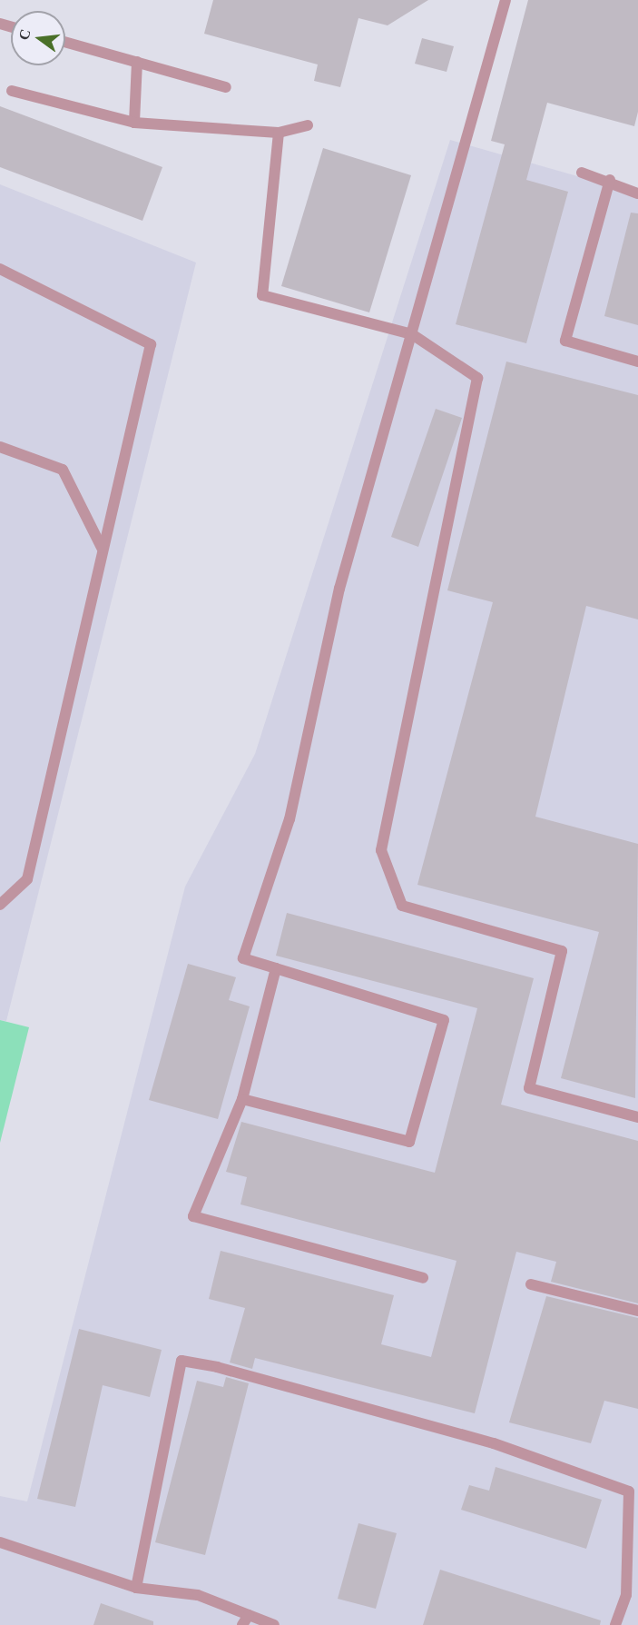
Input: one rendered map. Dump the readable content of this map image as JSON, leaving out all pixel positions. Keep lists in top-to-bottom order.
{
  "north": "left"
}
